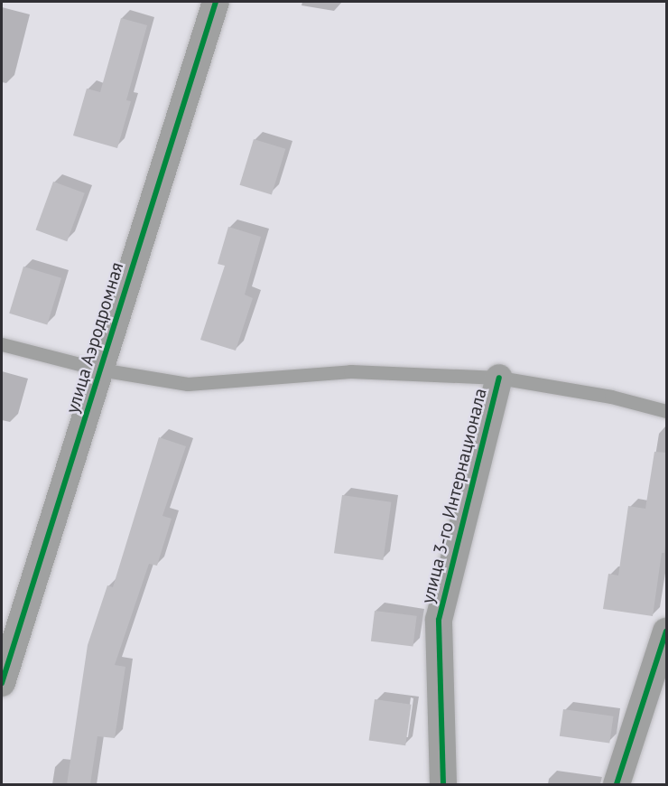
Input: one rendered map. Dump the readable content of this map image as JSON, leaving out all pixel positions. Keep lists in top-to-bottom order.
{
  "streets": {
    "street": ["улица Аэродромная", "улица 3-го Интернационала"]
  }
}
